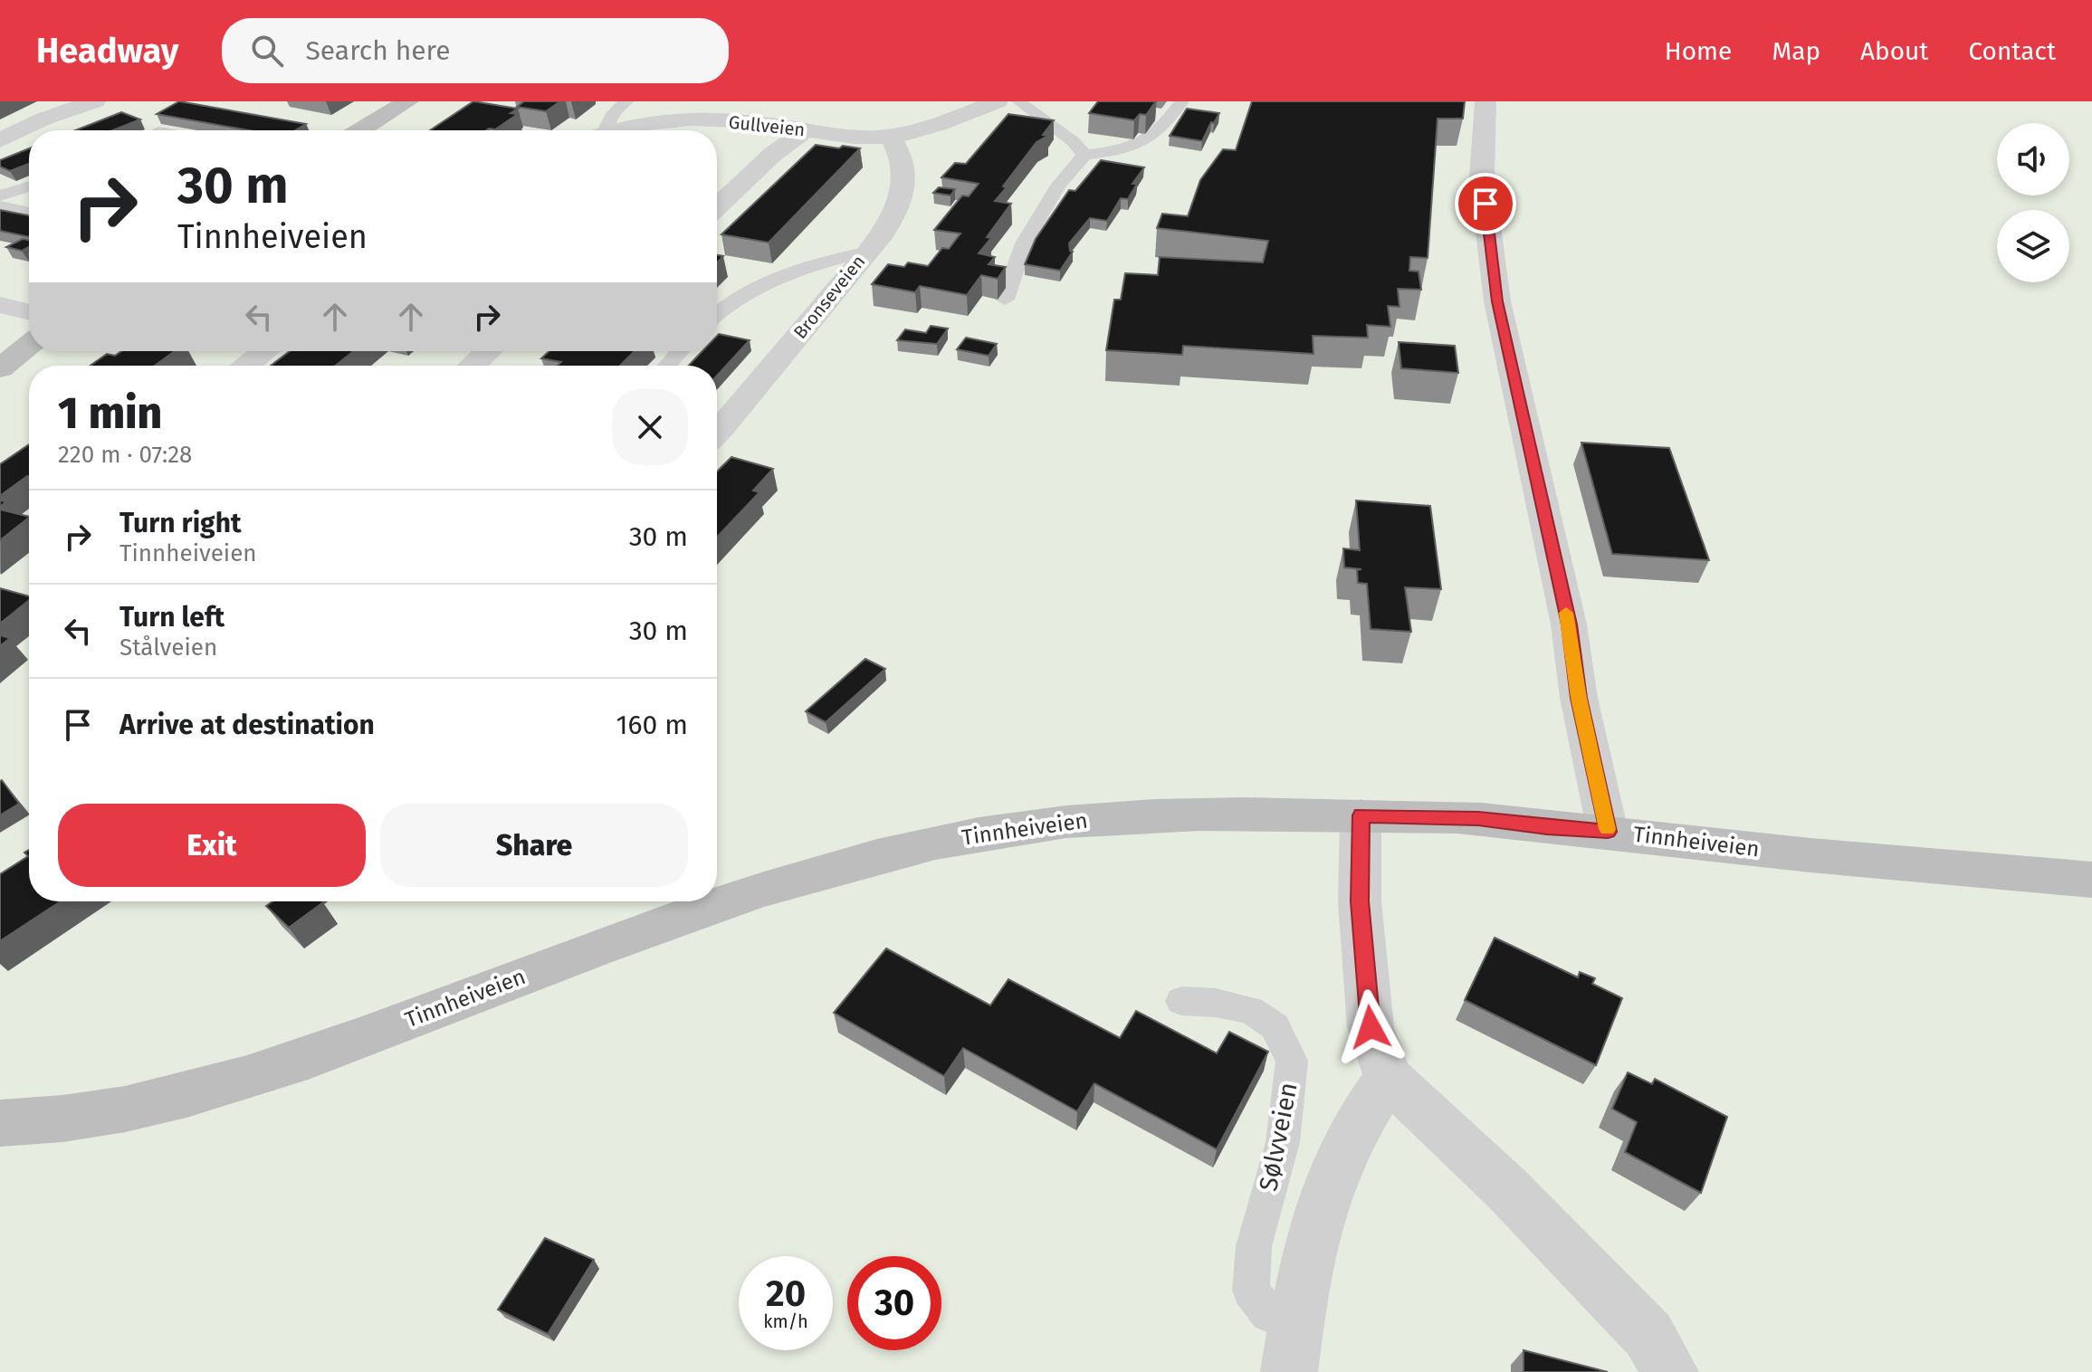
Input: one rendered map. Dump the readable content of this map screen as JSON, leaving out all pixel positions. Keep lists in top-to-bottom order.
{
  "streets": {
    "street": [
      "Gullveien",
      "Bronseveien",
      "Tinnheiveien",
      "Sølvveien"
    ]
  },
  "page": {
    "header": "Headway",
    "search": "Search here",
    "nav": [
      "Home",
      "Map",
      "About",
      "Contact"
    ],
    "turn": ["30 m", "Tinnheiveien"],
    "heading": ["1 min", "220 m · 07:28"],
    "list": [
      {
        "name": "Turn right",
        "note": "Tinnheiveien",
        "value": "30 m"
      },
      {
        "name": "Turn left",
        "note": "Stålveien",
        "value": "30 m"
      },
      {
        "name": "Arrive at destination",
        "value": "160 m"
      }
    ],
    "buttons": ["Exit", "Share"],
    "speed": "20 km/h",
    "limit": "30"
  }
}
